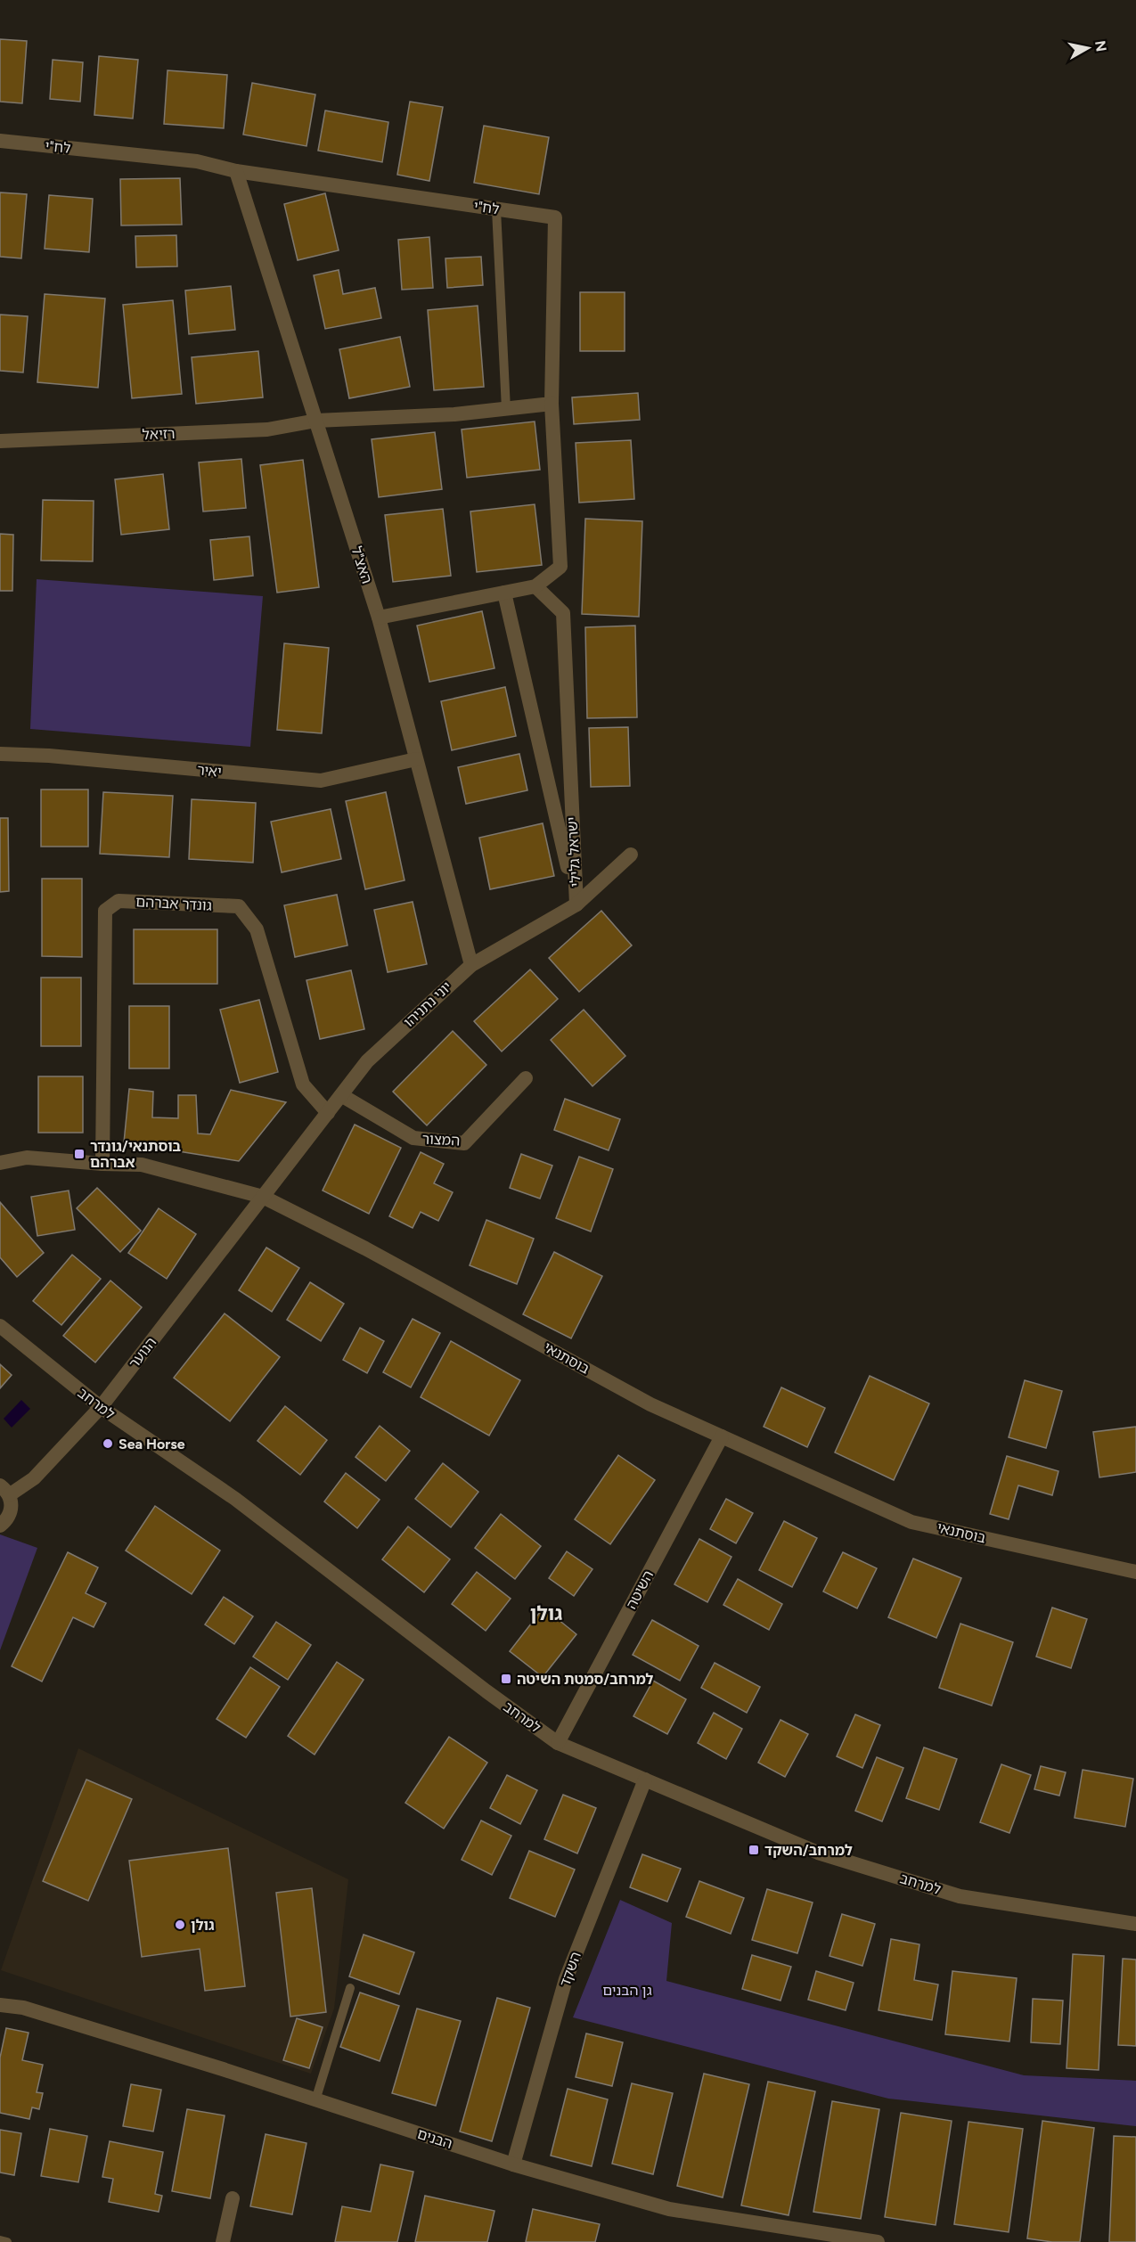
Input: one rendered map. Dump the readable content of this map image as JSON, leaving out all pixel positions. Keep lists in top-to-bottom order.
{
  "streets": {
    "street": [
      "לח\"י",
      "רזיאל",
      "האצ\"ל",
      "יאיר",
      "ישראל גלילי",
      "גונדר אברהם",
      "יוני נתניהו",
      "המצור",
      "הנוער",
      "בוסתנאי",
      "למרחב",
      "השיטה",
      "השקד",
      "הבנים"
    ]
  },
  "crossings": [
    ["לח\"י", "האצ\"ל"],
    ["רזיאל", "האצ\"ל"],
    ["האצ\"ל", "יאיר"],
    ["האצ\"ל", "יוני נתניהו"],
    ["ישראל גלילי", "יוני נתניהו"],
    ["גונדר אברהם", "יוני נתניהו"],
    ["גונדר אברהם", "בוסתנאי"],
    ["יוני נתניהו", "המצור"],
    ["יוני נתניהו", "הנוער"],
    ["יוני נתניהו", "בוסתנאי"],
    ["הנוער", "בוסתנאי"],
    ["הנוער", "למרחב"],
    ["בוסתנאי", "השיטה"],
    ["למרחב", "השיטה"],
    ["למרחב", "השקד"],
    ["השקד", "הבנים"]
  ],
  "districts": ["גולן"],
  "parks": ["גן הבנים"],
  "places": {
    "transit": ["בוסתנאי/גונדר אברהם", "למרחב/סמטת השיטה", "למרחב/השקד"],
    "other": ["Sea Horse", "גולן"]
  },
  "north": "right"
}
